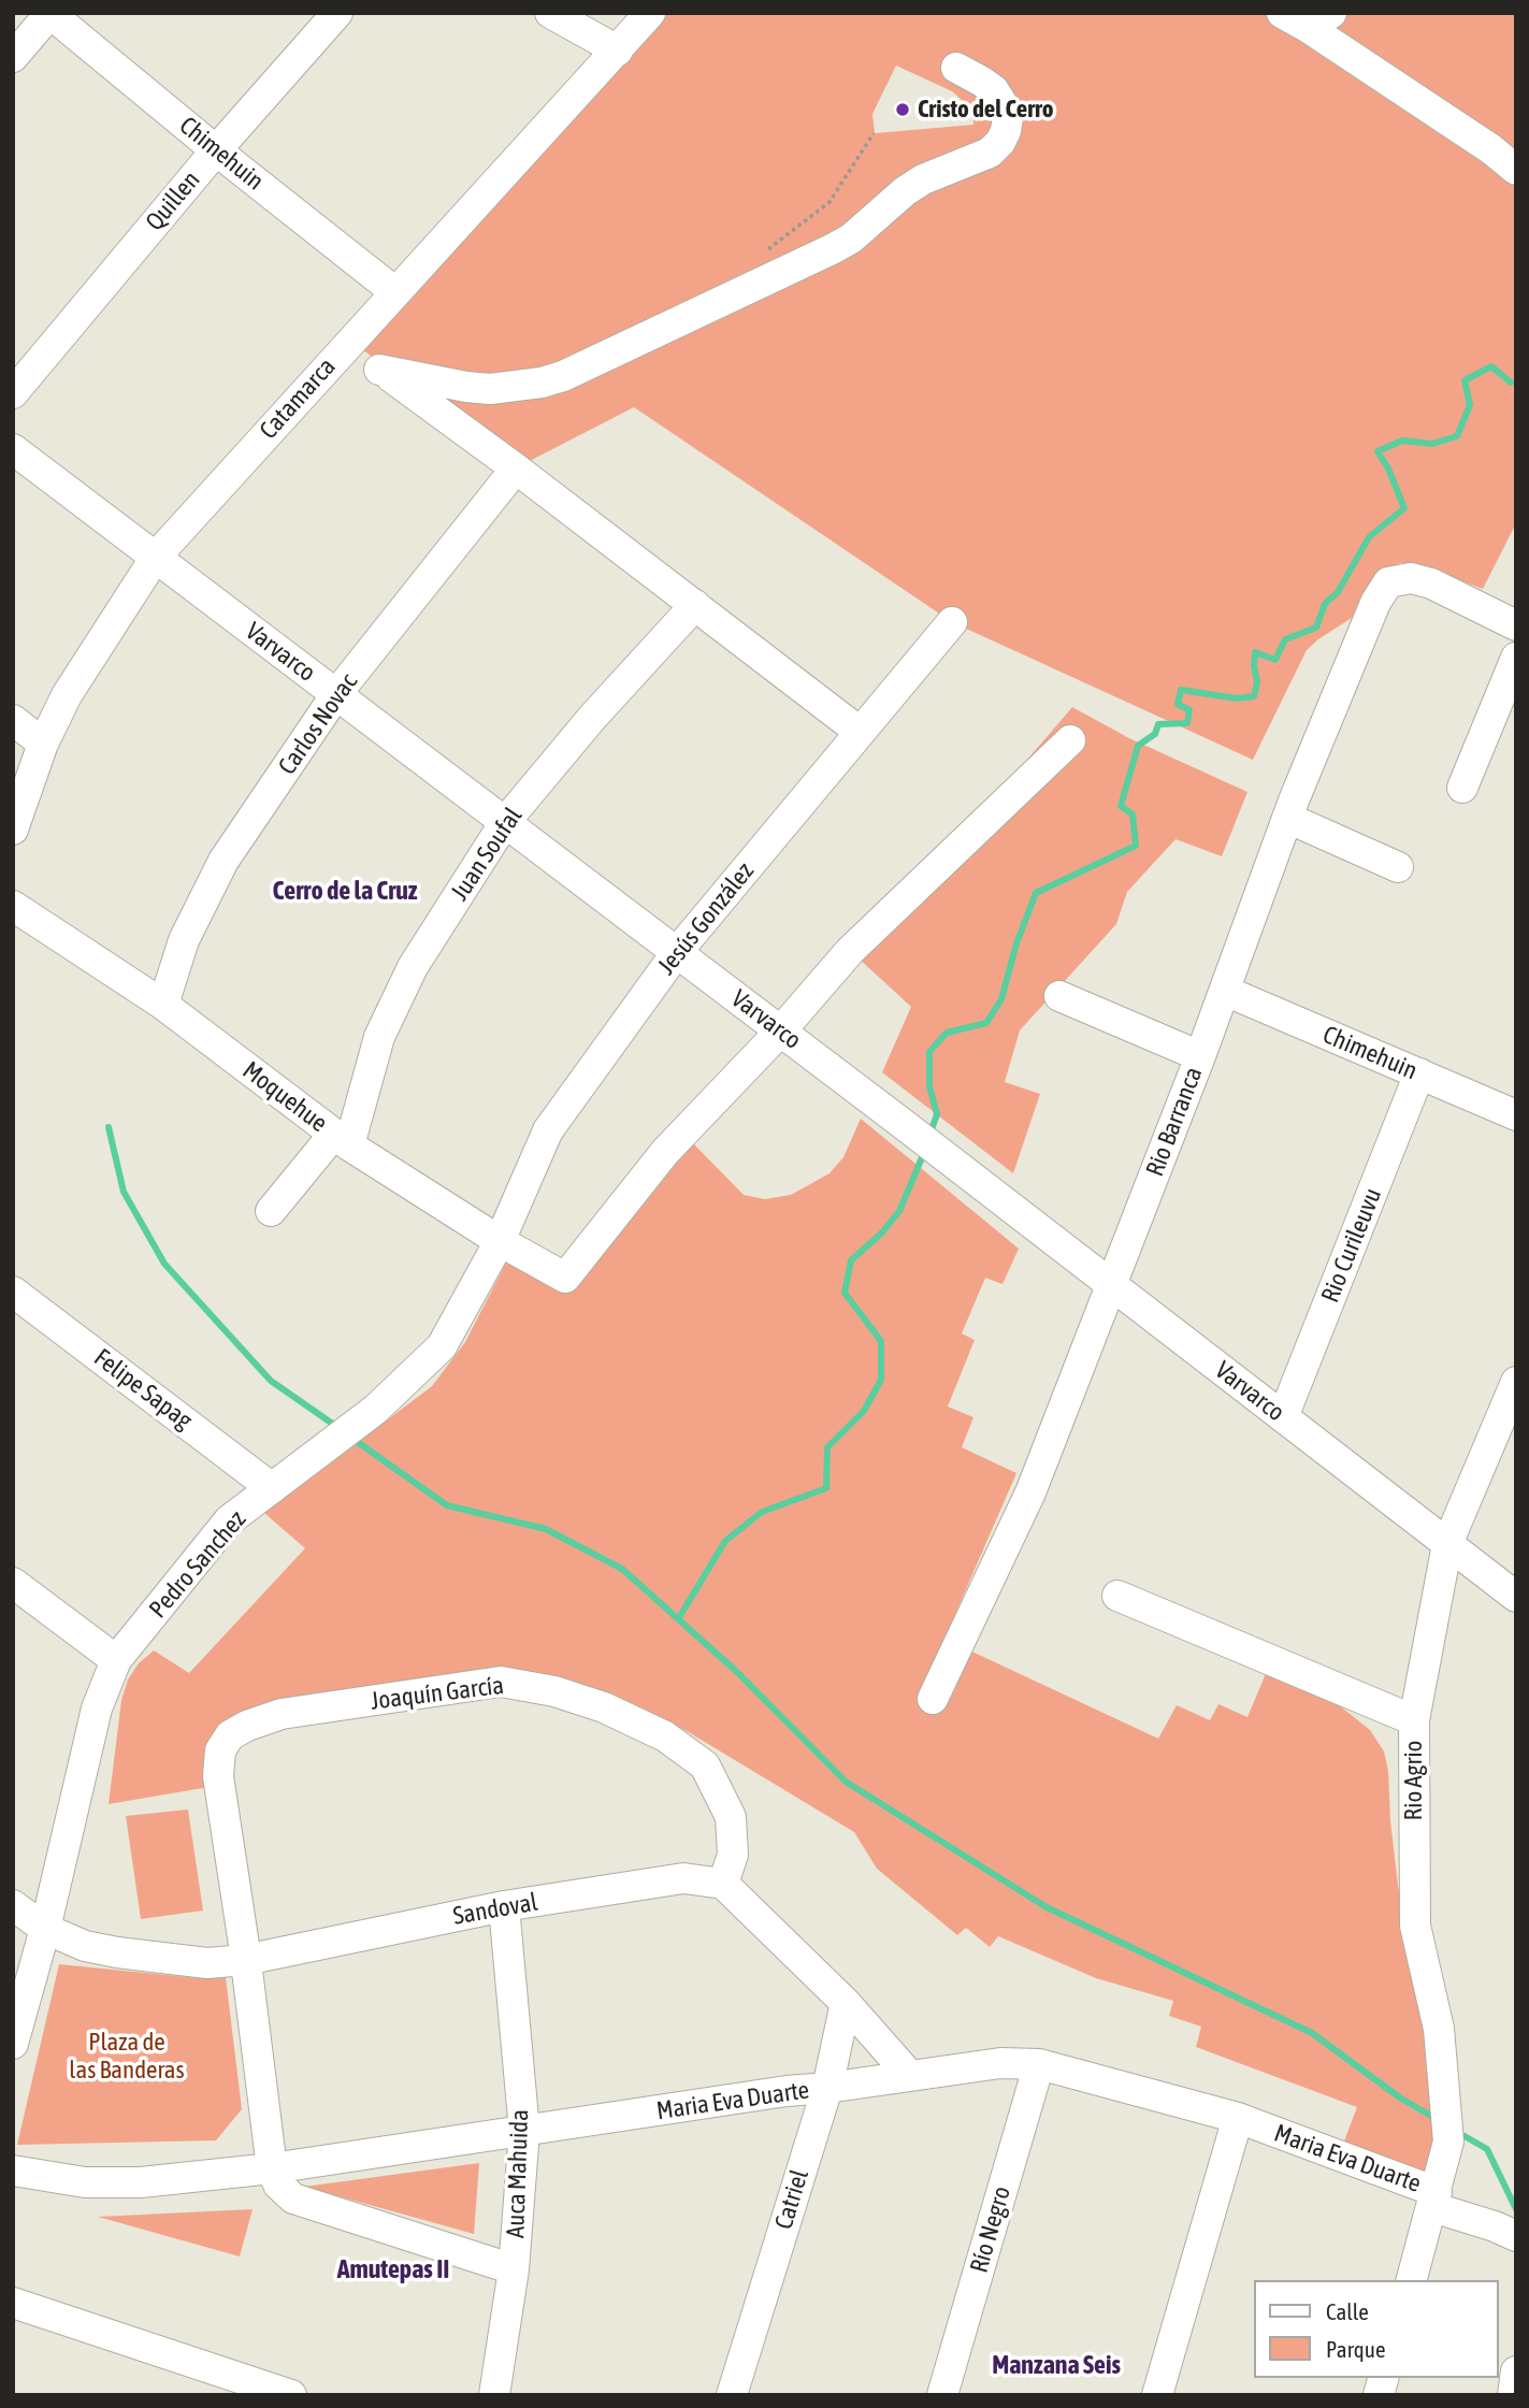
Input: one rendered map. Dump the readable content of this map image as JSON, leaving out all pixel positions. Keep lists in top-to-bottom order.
{
  "streets": {
    "street": [
      "Chimehuin",
      "Quillen",
      "Catamarca",
      "Varvarco",
      "Carlos Novac",
      "Juan Soufal",
      "Jesús González",
      "Moquehue",
      "Rio Barranca",
      "Rio Curileuvu",
      "Felipe Sapag",
      "Pedro Sanchez",
      "Joaquín García",
      "Rio Agrio",
      "Sandoval",
      "Maria Eva Duarte",
      "Auca Mahuida",
      "Catriel",
      "Río Negro"
    ]
  },
  "crossings": [
    ["Chimehuin", "Quillen"],
    ["Chimehuin", "Catamarca"],
    ["Chimehuin", "Rio Barranca"],
    ["Chimehuin", "Rio Curileuvu"],
    ["Catamarca", "Varvarco"],
    ["Varvarco", "Carlos Novac"],
    ["Varvarco", "Juan Soufal"],
    ["Varvarco", "Jesús González"],
    ["Varvarco", "Moquehue"],
    ["Varvarco", "Rio Barranca"],
    ["Varvarco", "Rio Curileuvu"],
    ["Varvarco", "Rio Agrio"],
    ["Carlos Novac", "Moquehue"],
    ["Juan Soufal", "Moquehue"],
    ["Jesús González", "Moquehue"],
    ["Jesús González", "Pedro Sanchez"],
    ["Moquehue", "Pedro Sanchez"],
    ["Felipe Sapag", "Pedro Sanchez"],
    ["Pedro Sanchez", "Sandoval"],
    ["Joaquín García", "Sandoval"],
    ["Rio Agrio", "Maria Eva Duarte"],
    ["Sandoval", "Auca Mahuida"],
    ["Maria Eva Duarte", "Auca Mahuida"],
    ["Maria Eva Duarte", "Catriel"],
    ["Maria Eva Duarte", "Río Negro"]
  ],
  "districts": ["Cerro de la Cruz", "Amutepas II", "Manzana Seis"],
  "parks": ["Plaza de las Banderas"],
  "places": ["Cristo del Cerro"],
  "legend": ["Calle", "Parque"]
}
